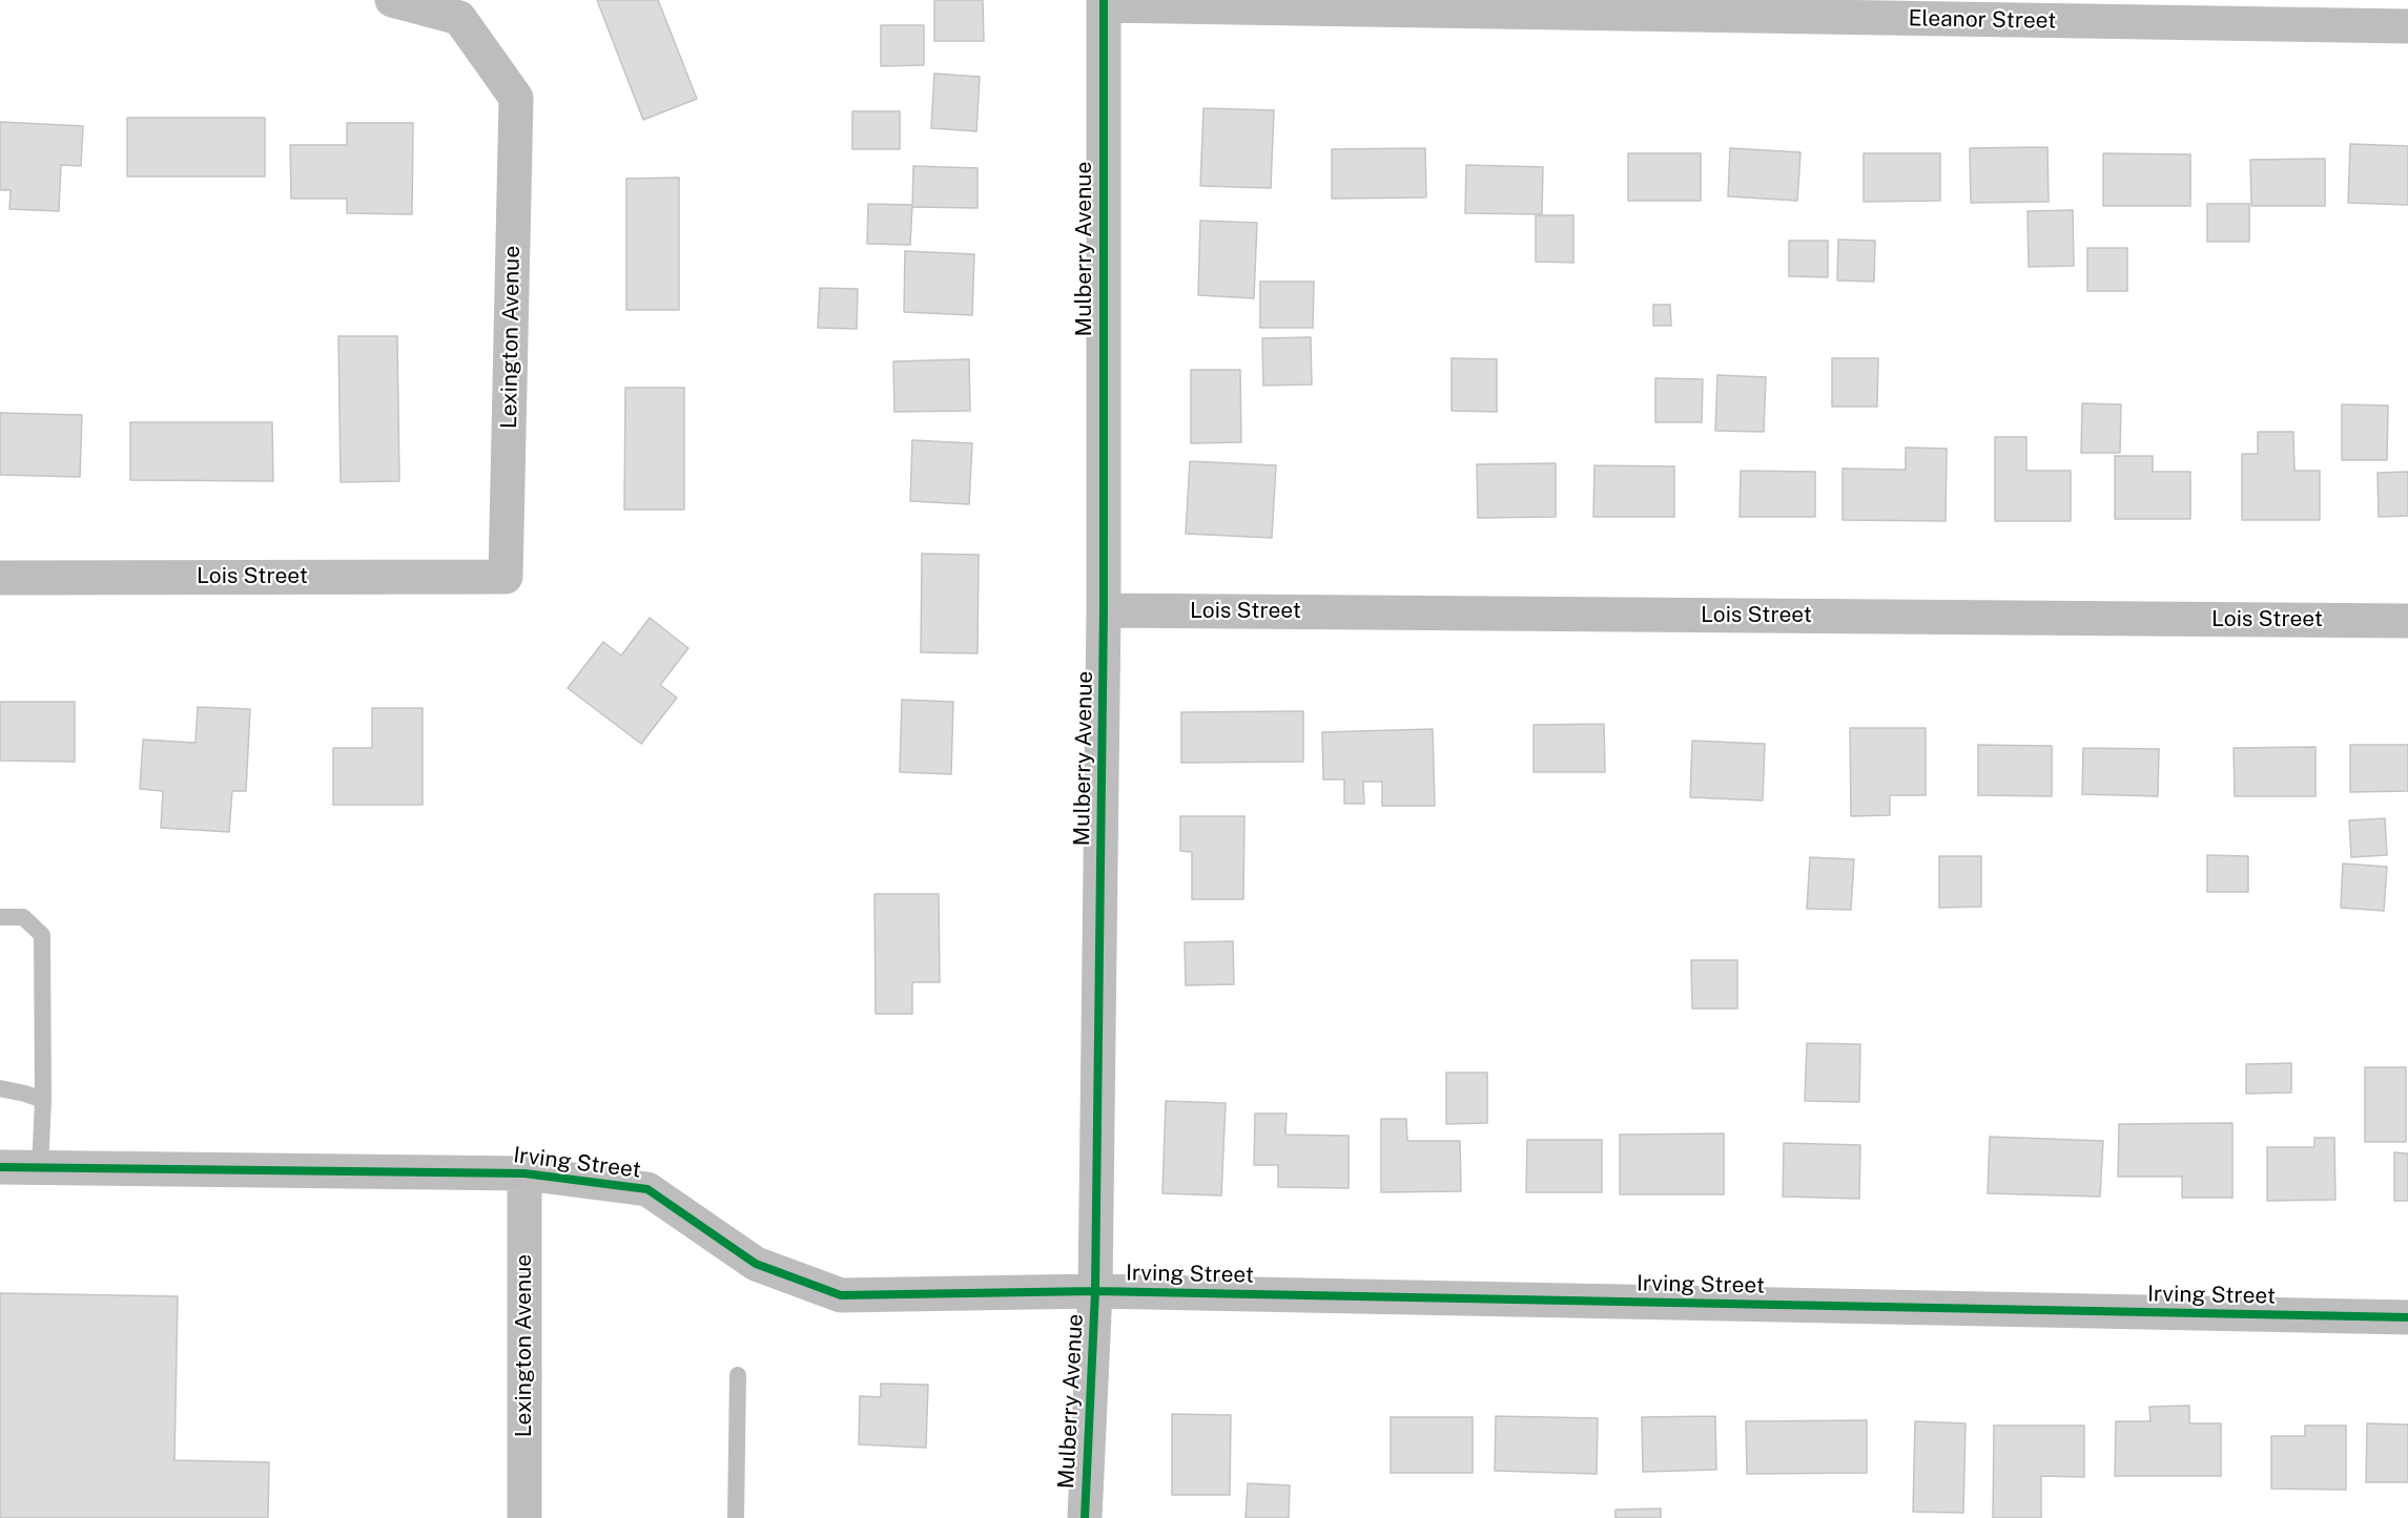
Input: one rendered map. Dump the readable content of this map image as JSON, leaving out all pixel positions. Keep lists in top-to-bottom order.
{
  "streets": {
    "street": [
      "Eleanor Street",
      "Mulberry Avenue",
      "Lexington Avenue",
      "Lois Street",
      "Irving Street"
    ]
  },
  "crossings": [
    ["Eleanor Street", "Mulberry Avenue"],
    ["Mulberry Avenue", "Lois Street"],
    ["Mulberry Avenue", "Irving Street"],
    ["Lexington Avenue", "Lois Street"],
    ["Lexington Avenue", "Irving Street"]
  ]
}
